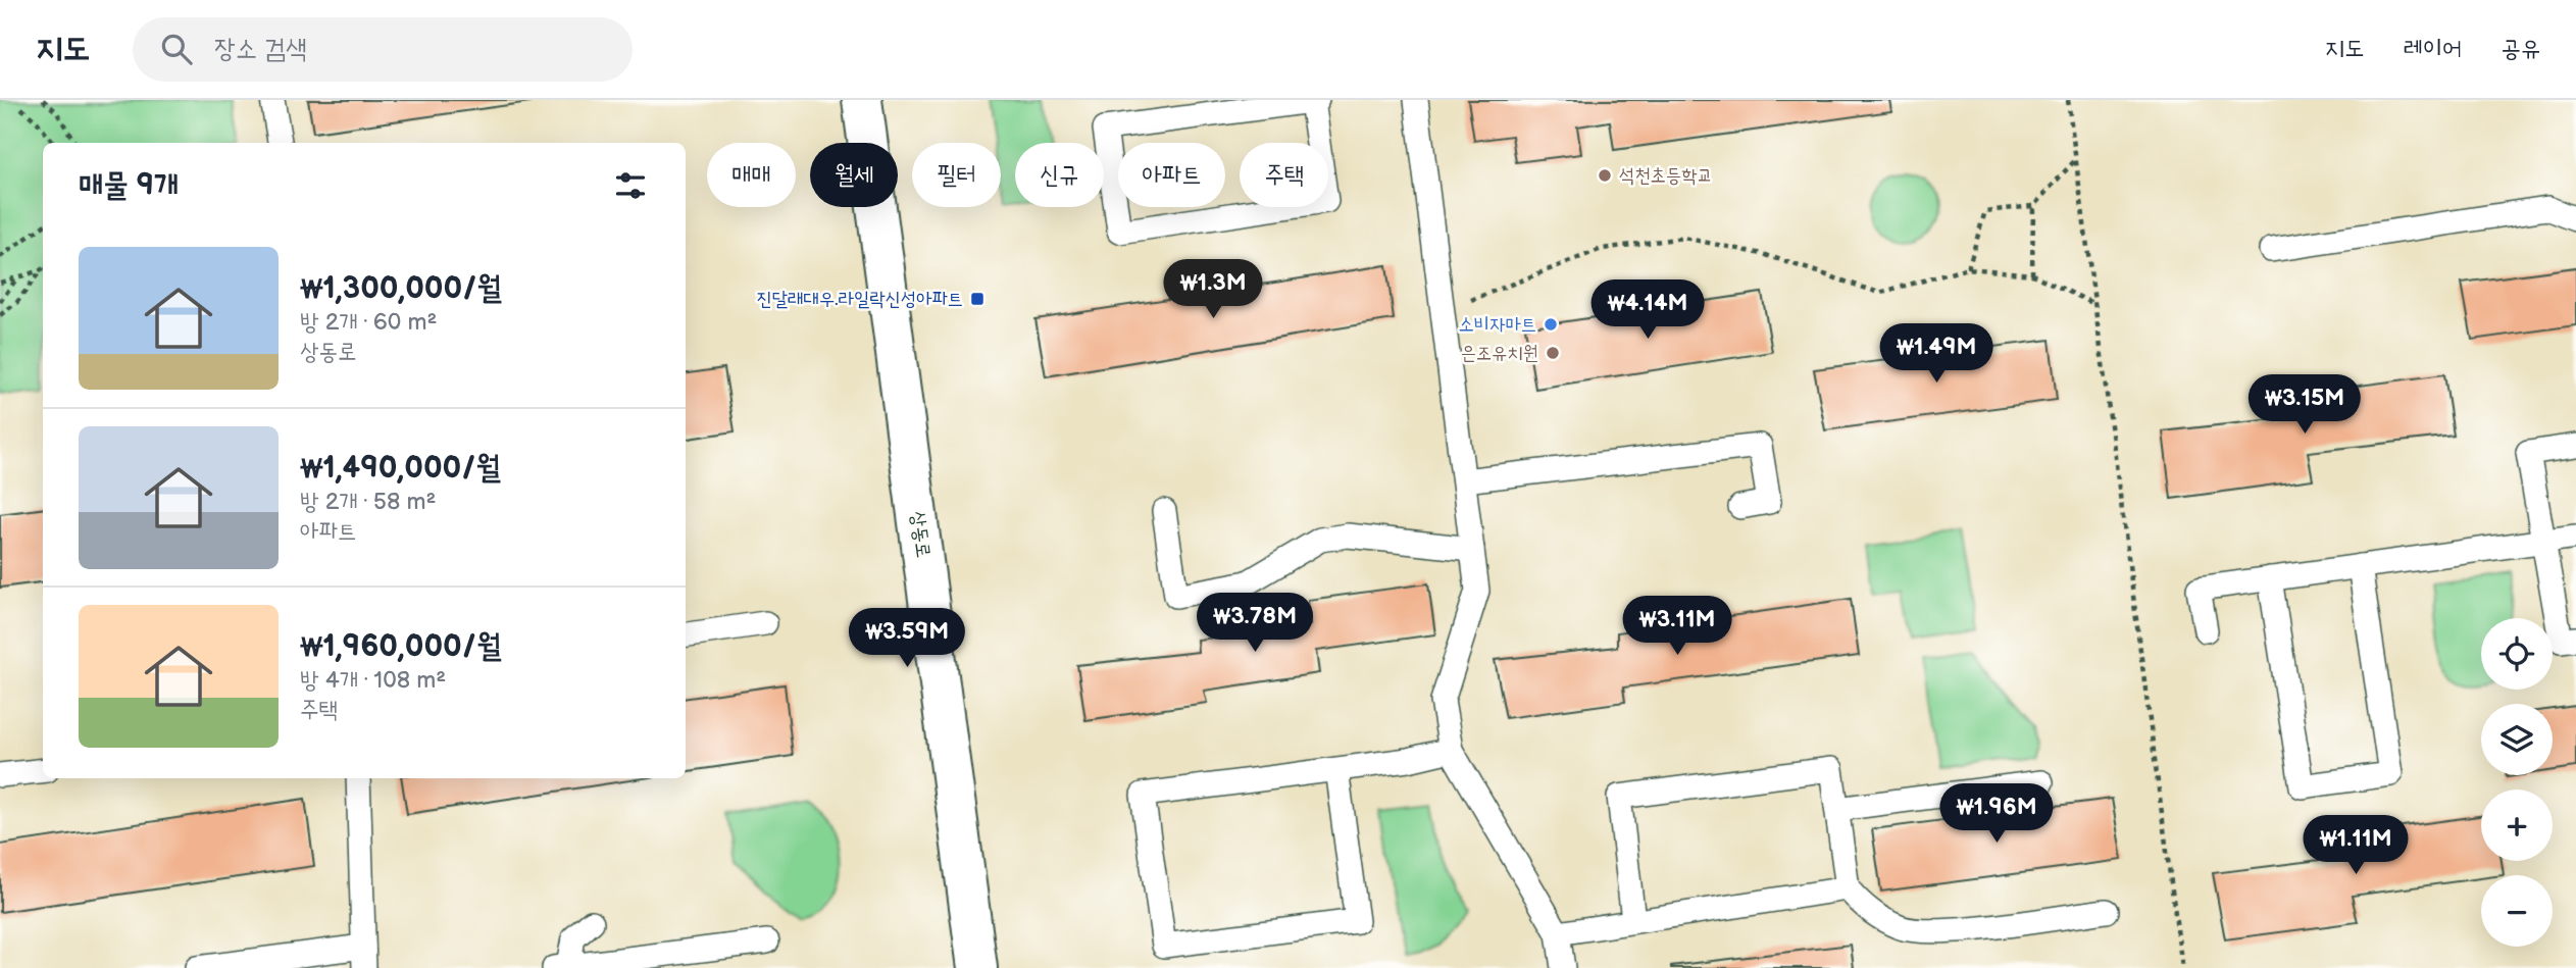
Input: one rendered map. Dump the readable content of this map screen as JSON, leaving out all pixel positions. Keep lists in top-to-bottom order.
{
  "streets": {
    "street": ["상동로"]
  },
  "places": {
    "other": ["석천초등학교", "소비자마트", "은조유치원"],
    "transit": ["진달래대우.라일락신성아파트"]
  },
  "page": {
    "header": "지도",
    "search": "장소 검색",
    "nav": ["지도", "레이어", "공유"],
    "chip": [
      "매매",
      "월세",
      "필터",
      "신규",
      "아파트",
      "주택"
    ],
    "heading": "매물 9개",
    "list": [
      {
        "name": "₩1,300,000/월",
        "note": "방 2개 · 60 m² · 상동로"
      },
      {
        "name": "₩1,490,000/월",
        "note": "방 2개 · 58 m² · 아파트"
      },
      {
        "name": "₩1,960,000/월",
        "note": "방 4개 · 108 m² · 주택"
      }
    ],
    "price": [
      "₩1.3M",
      "₩4.14M",
      "₩1.49M",
      "₩3.15M",
      "₩3.78M",
      "₩3.11M",
      "₩3.59M",
      "₩1.96M",
      "₩1.11M"
    ],
    "map_buttons": ["+", "−"]
  }
}
